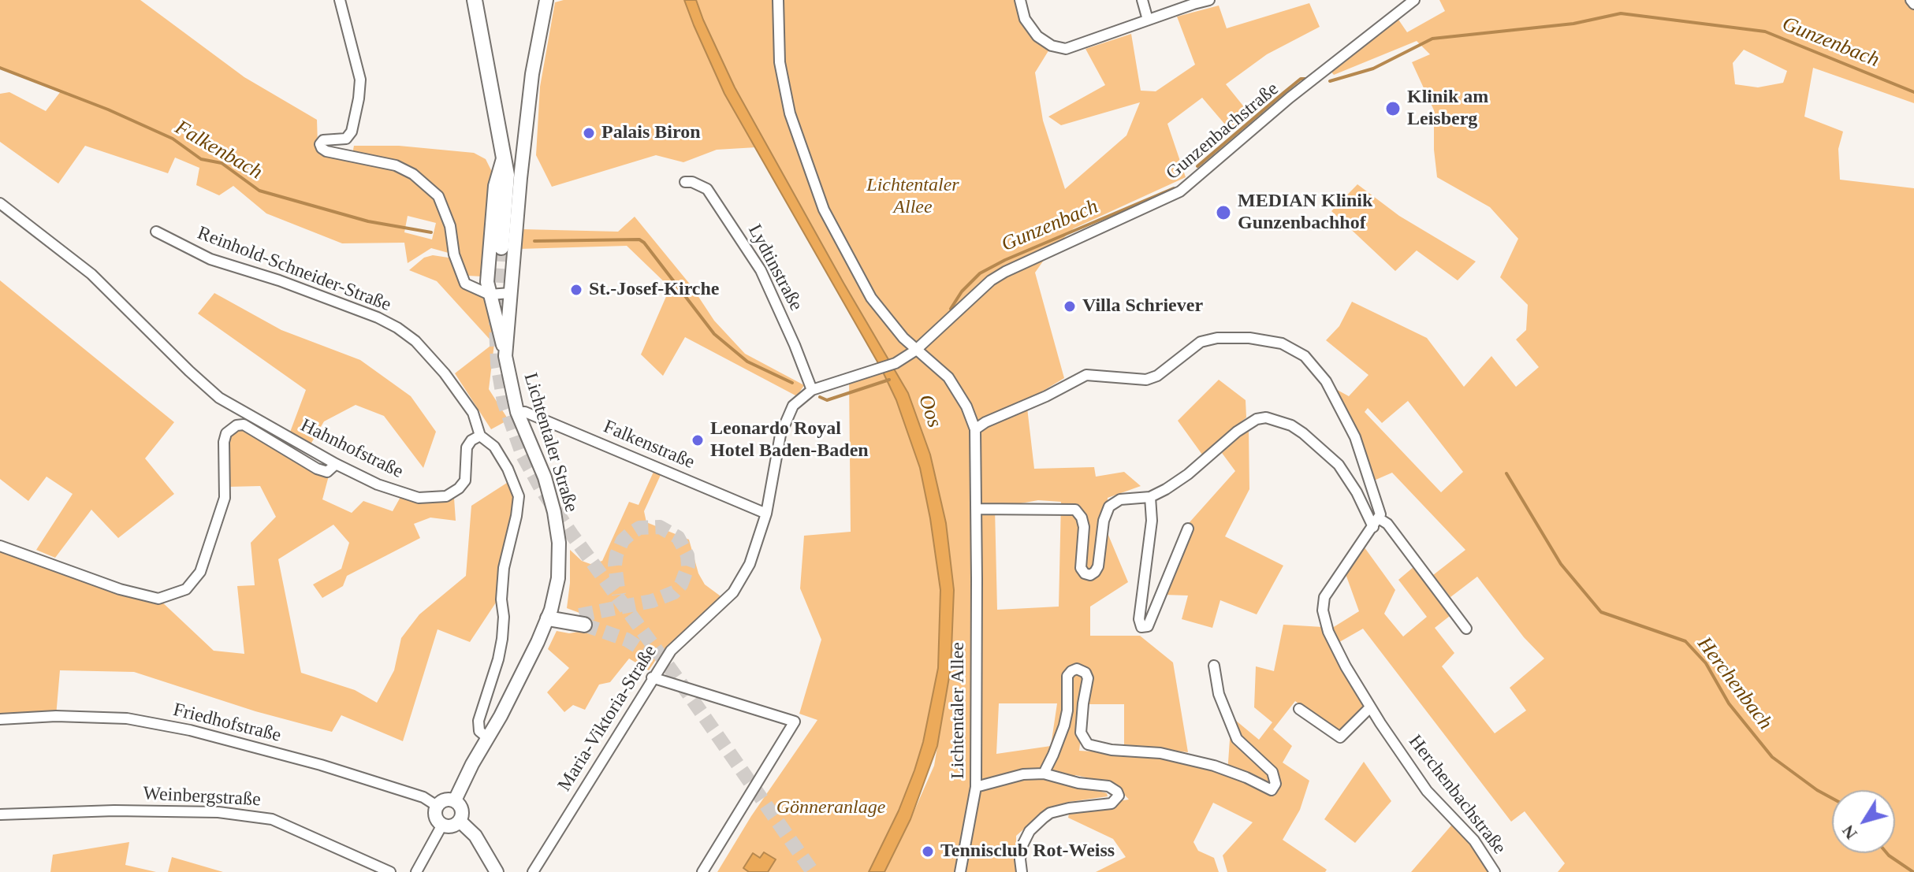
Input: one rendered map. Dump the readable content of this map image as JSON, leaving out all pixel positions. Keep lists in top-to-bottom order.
{
  "streets": {
    "main road": ["Lichtentaler Straße"],
    "street": [
      "Gunzenbachstraße",
      "Lydtinstraße",
      "Reinhold-Schneider-Straße",
      "Falkenstraße",
      "Hahnhofstraße",
      "Lichtentaler Allee",
      "Maria-Viktoria-Straße",
      "Friedhofstraße",
      "Herchenbachstraße",
      "Weinbergstraße"
    ]
  },
  "crossings": [
    ["Gunzenbachstraße", "Lichtentaler Allee"],
    ["Gunzenbachstraße", "Maria-Viktoria-Straße"],
    ["Lydtinstraße", "Maria-Viktoria-Straße"],
    ["Reinhold-Schneider-Straße", "Hahnhofstraße"],
    ["Lichtentaler Straße", "Falkenstraße"],
    ["Lichtentaler Straße", "Friedhofstraße"],
    ["Falkenstraße", "Maria-Viktoria-Straße"],
    ["Lichtentaler Allee", "Maria-Viktoria-Straße"]
  ],
  "water": [
    "Gunzenbach",
    "Falkenbach",
    "Oos",
    "Herchenbach"
  ],
  "parks": ["Lichtentaler Allee", "Gönneranlage"],
  "places": [
    "Klinik am Leisberg",
    "Palais Biron",
    "MEDIAN Klinik Gunzenbachhof",
    "St.-Josef-Kirche",
    "Villa Schriever",
    "Leonardo Royal Hotel Baden-Baden",
    "Tennisclub Rot-Weiss"
  ],
  "north": "bottom left"
}
